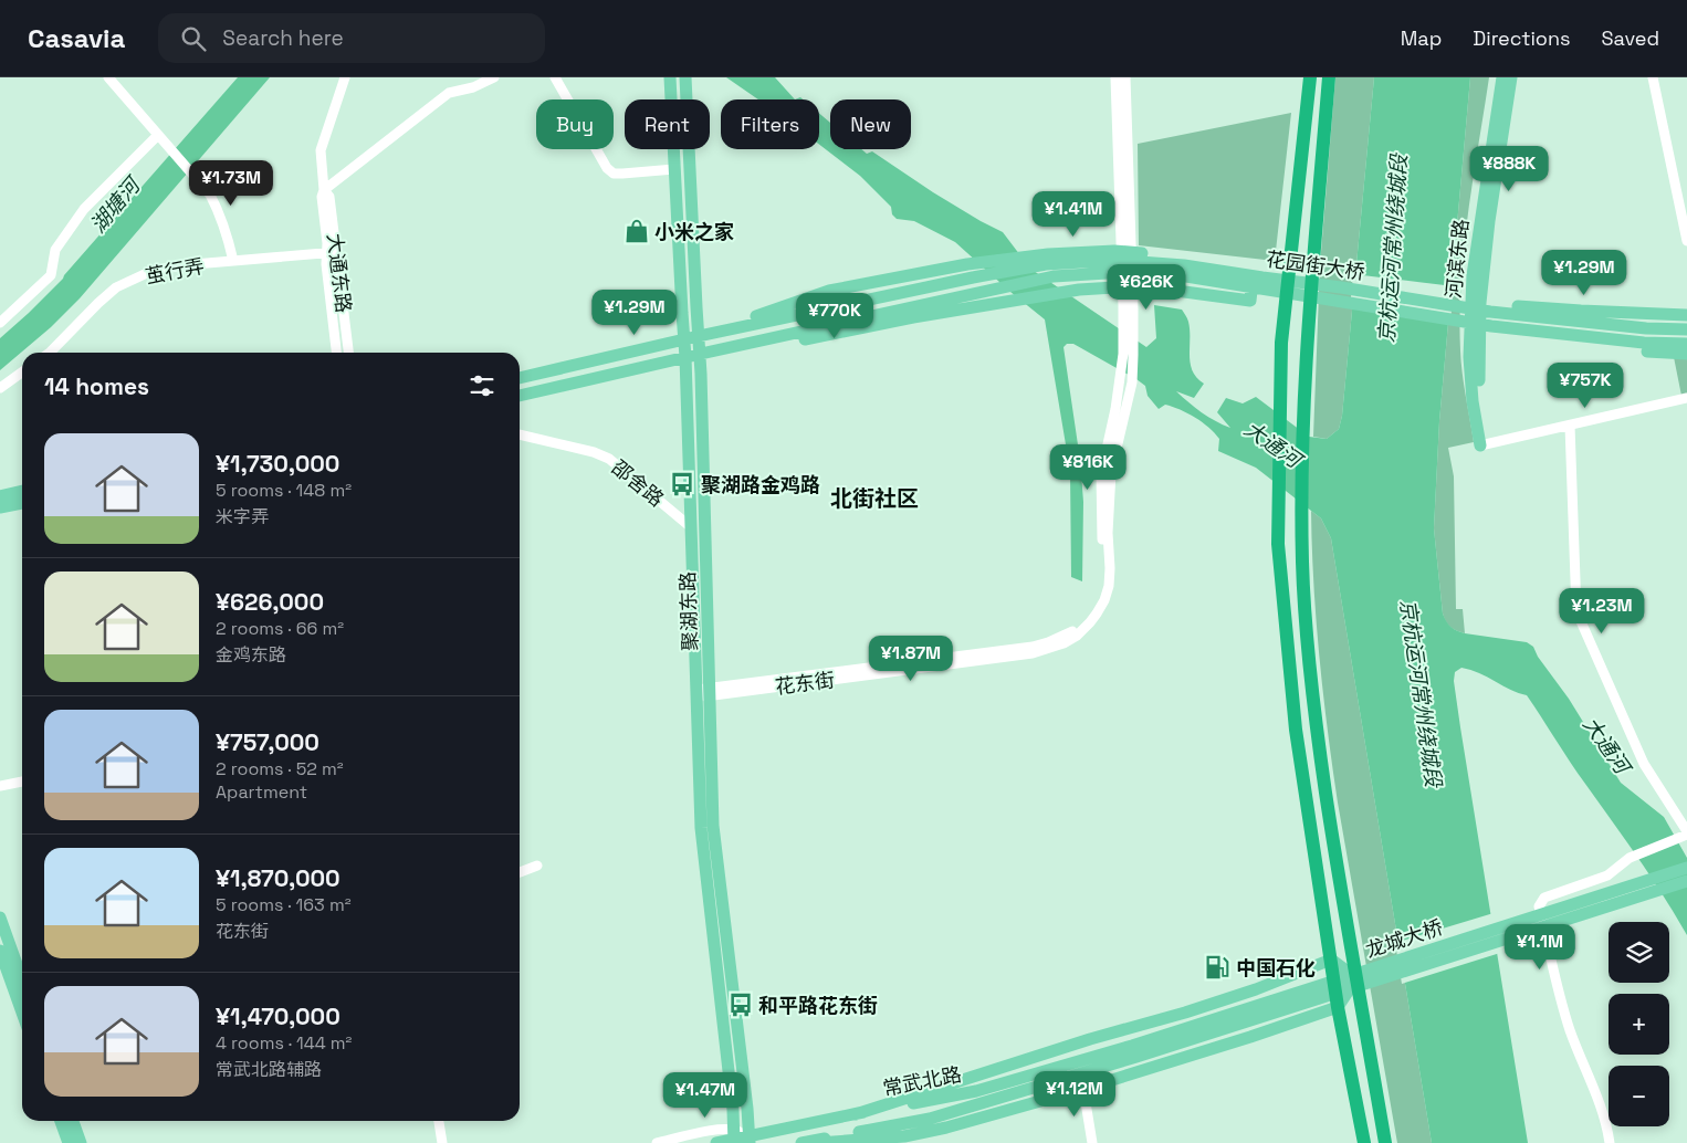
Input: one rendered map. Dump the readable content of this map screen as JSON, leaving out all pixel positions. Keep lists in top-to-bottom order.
{
  "streets": {
    "main road": [
      "河滨东路",
      "花园街大桥",
      "聚湖东路",
      "龙城大桥",
      "常武北路"
    ],
    "street": [
      "茧行弄",
      "大通东路",
      "邵舍路",
      "花东街"
    ]
  },
  "crossings": [
    ["花园街大桥", "聚湖东路"],
    ["茧行弄", "大通东路"],
    ["邵舍路", "聚湖东路"],
    ["聚湖东路", "花东街"],
    ["聚湖东路", "常武北路"],
    ["龙城大桥", "常武北路"]
  ],
  "districts": ["北街社区"],
  "water": ["湖塘河", "京杭运河常州绕城段", "大通河"],
  "places": {
    "shop": ["小米之家"],
    "bus stop": ["聚湖路金鸡路", "和平路花东街"],
    "fuel station": ["中国石化"]
  },
  "page": {
    "header": "Casavia",
    "search": "Search here",
    "nav": ["Map", "Directions", "Saved"],
    "chip": [
      "Buy",
      "Rent",
      "Filters",
      "New"
    ],
    "price": [
      "¥888K",
      "¥1.73M",
      "¥1.41M",
      "¥1.29M",
      "¥626K",
      "¥1.29M",
      "¥770K",
      "¥757K",
      "¥816K",
      "¥1.23M",
      "¥1.87M",
      "¥1.1M",
      "¥1.12M",
      "¥1.47M"
    ],
    "heading": "14 homes",
    "list": [
      {
        "name": "¥1,730,000",
        "note": "5 rooms · 148 m² · 米字弄"
      },
      {
        "name": "¥626,000",
        "note": "2 rooms · 66 m² · 金鸡东路"
      },
      {
        "name": "¥757,000",
        "note": "2 rooms · 52 m² · Apartment"
      },
      {
        "name": "¥1,870,000",
        "note": "5 rooms · 163 m² · 花东街"
      },
      {
        "name": "¥1,470,000",
        "note": "4 rooms · 144 m² · 常武北路辅路"
      }
    ],
    "map_buttons": ["+", "−"]
  }
}
